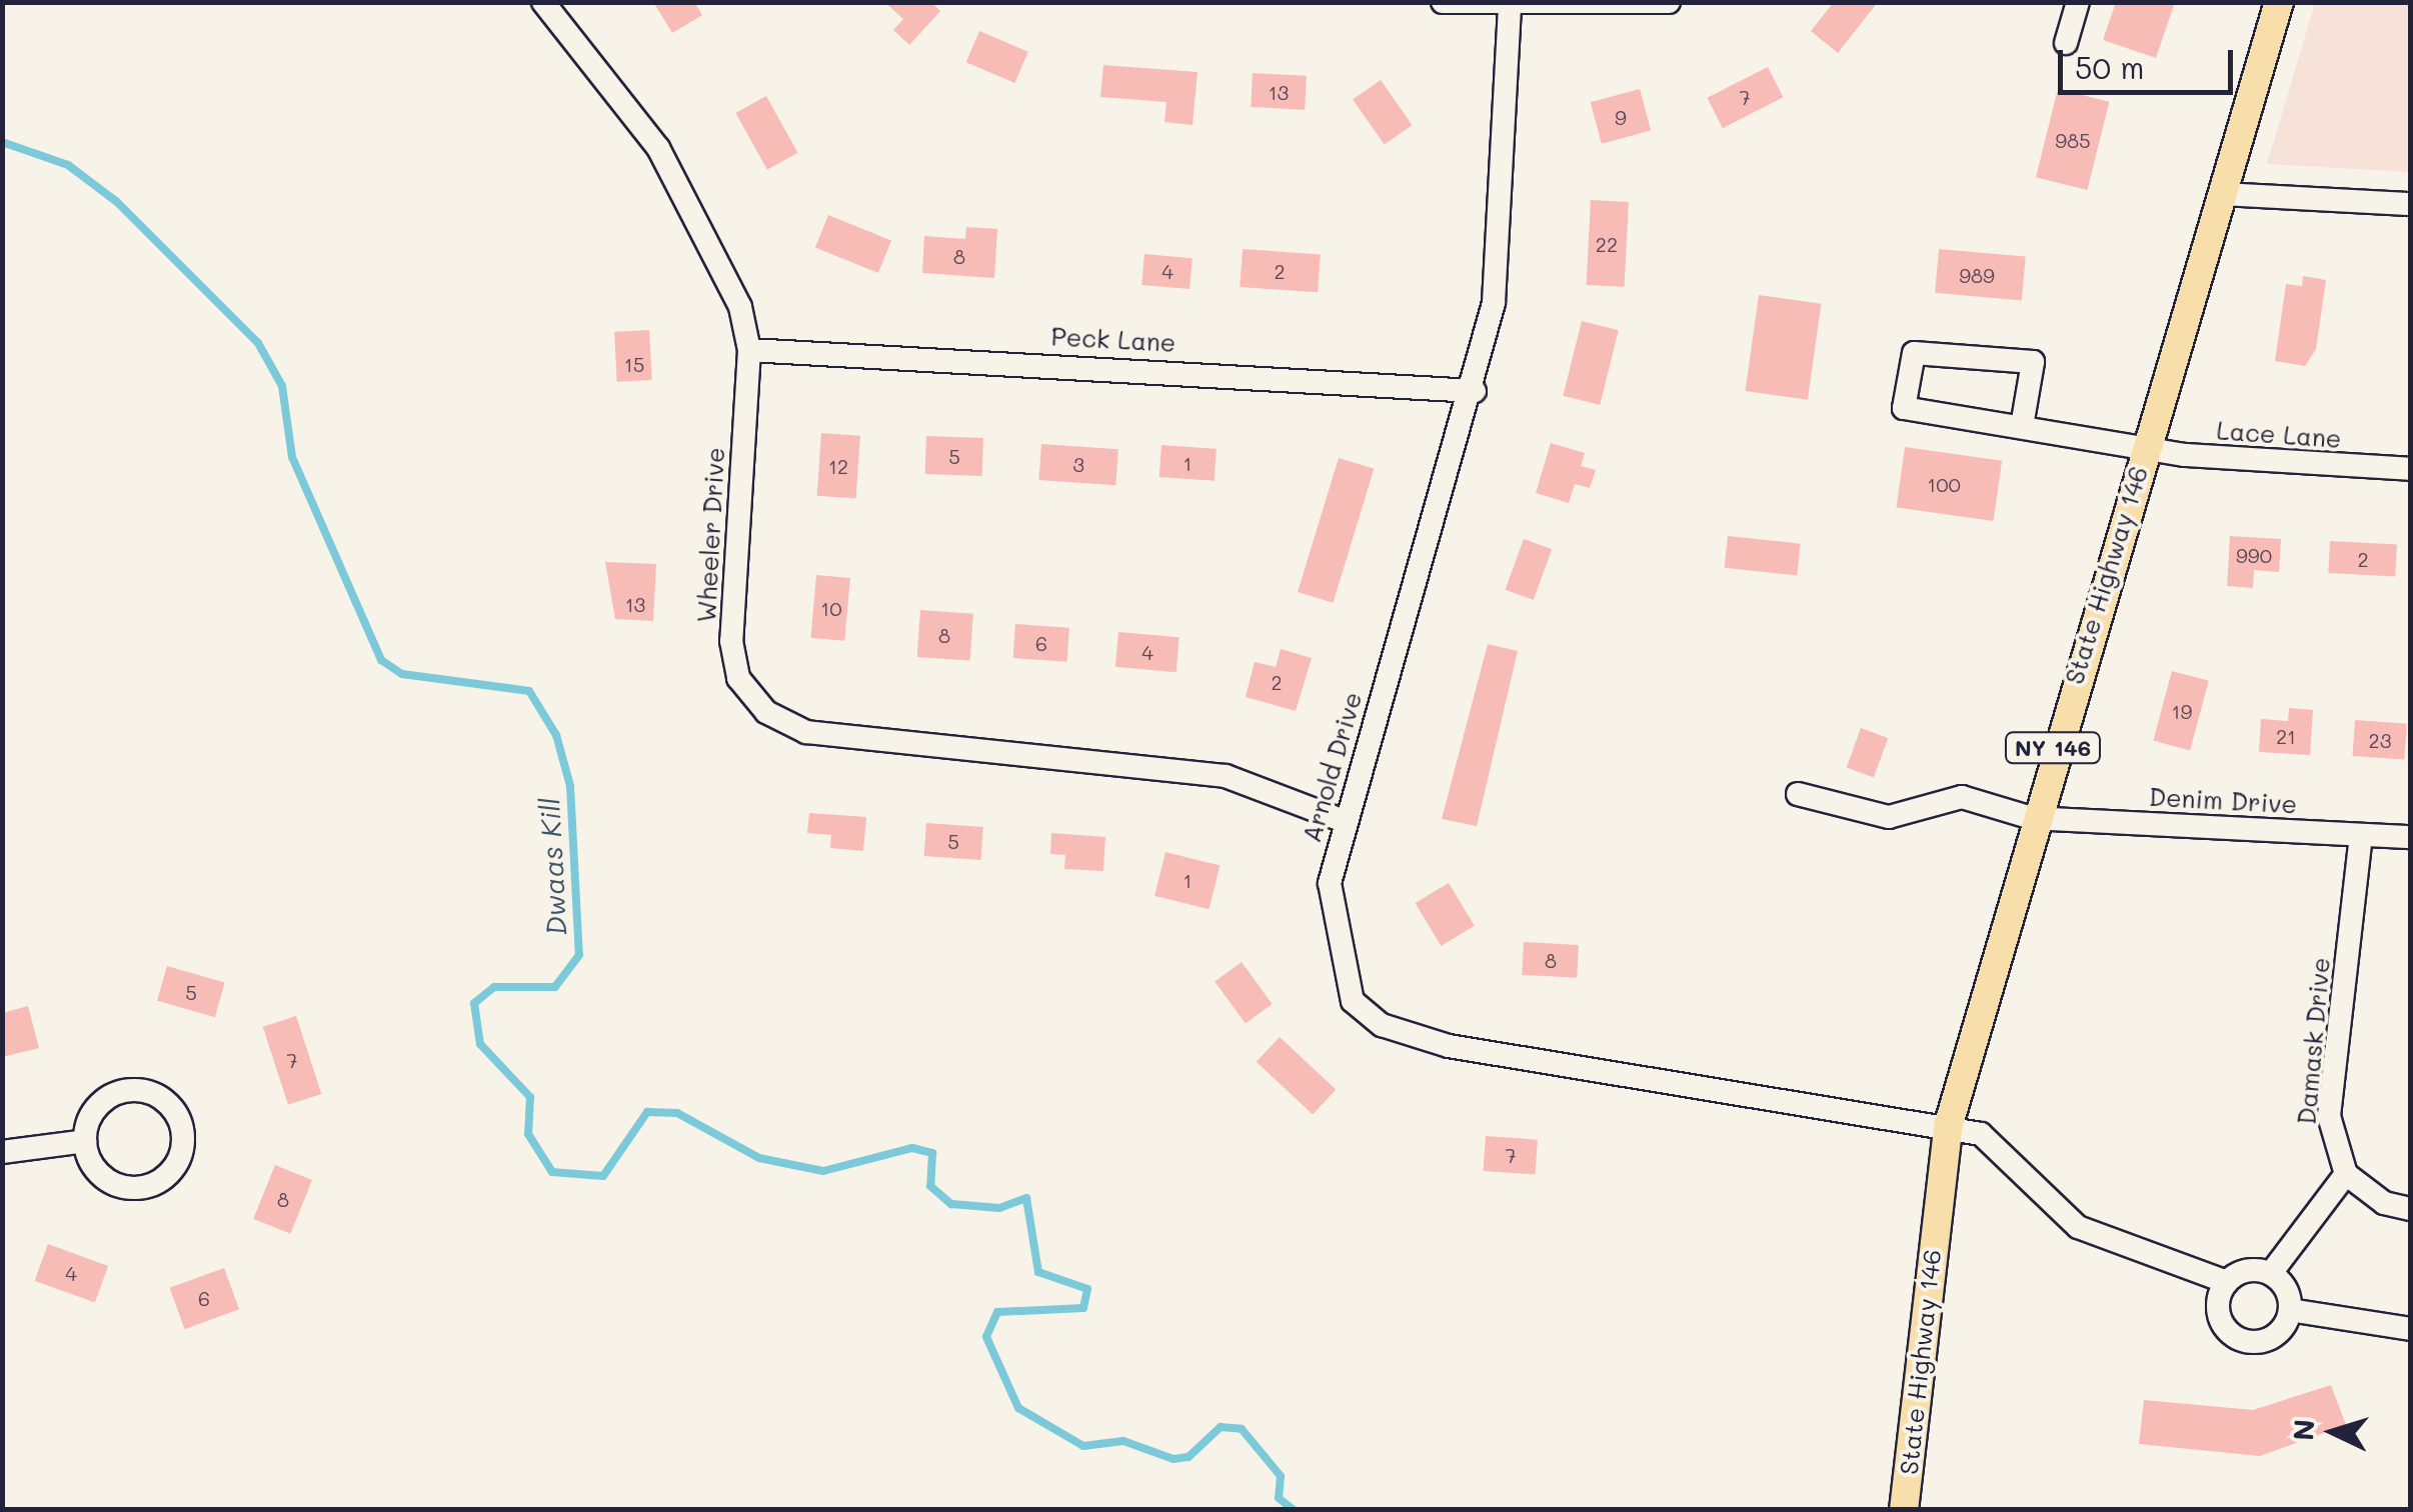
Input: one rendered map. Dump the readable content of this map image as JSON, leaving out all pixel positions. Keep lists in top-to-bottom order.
{
  "streets": {
    "main road": ["State Highway 146", "NY 146"],
    "street": [
      "Peck Lane",
      "Lace Lane",
      "Wheeler Drive",
      "Arnold Drive",
      "Denim Drive",
      "Damask Drive"
    ]
  },
  "crossings": [
    ["Peck Lane", "Wheeler Drive"],
    ["Peck Lane", "Arnold Drive"],
    ["Lace Lane", "State Highway 146"],
    ["Wheeler Drive", "Arnold Drive"],
    ["State Highway 146", "Arnold Drive"],
    ["State Highway 146", "Denim Drive"],
    ["Denim Drive", "Damask Drive"]
  ],
  "water": ["Dwaas Kill"],
  "house_numbers": [
    "13",
    "7",
    "9",
    "985",
    "22",
    "8",
    "4",
    "2",
    "989",
    "15",
    "5",
    "1",
    "3",
    "12",
    "100",
    "990",
    "2",
    "13",
    "10",
    "8",
    "6",
    "4",
    "2",
    "19",
    "21",
    "23",
    "5",
    "1",
    "8",
    "5",
    "7",
    "7",
    "8",
    "4",
    "6"
  ],
  "scale_bar": "50 m",
  "north": "left"
}
